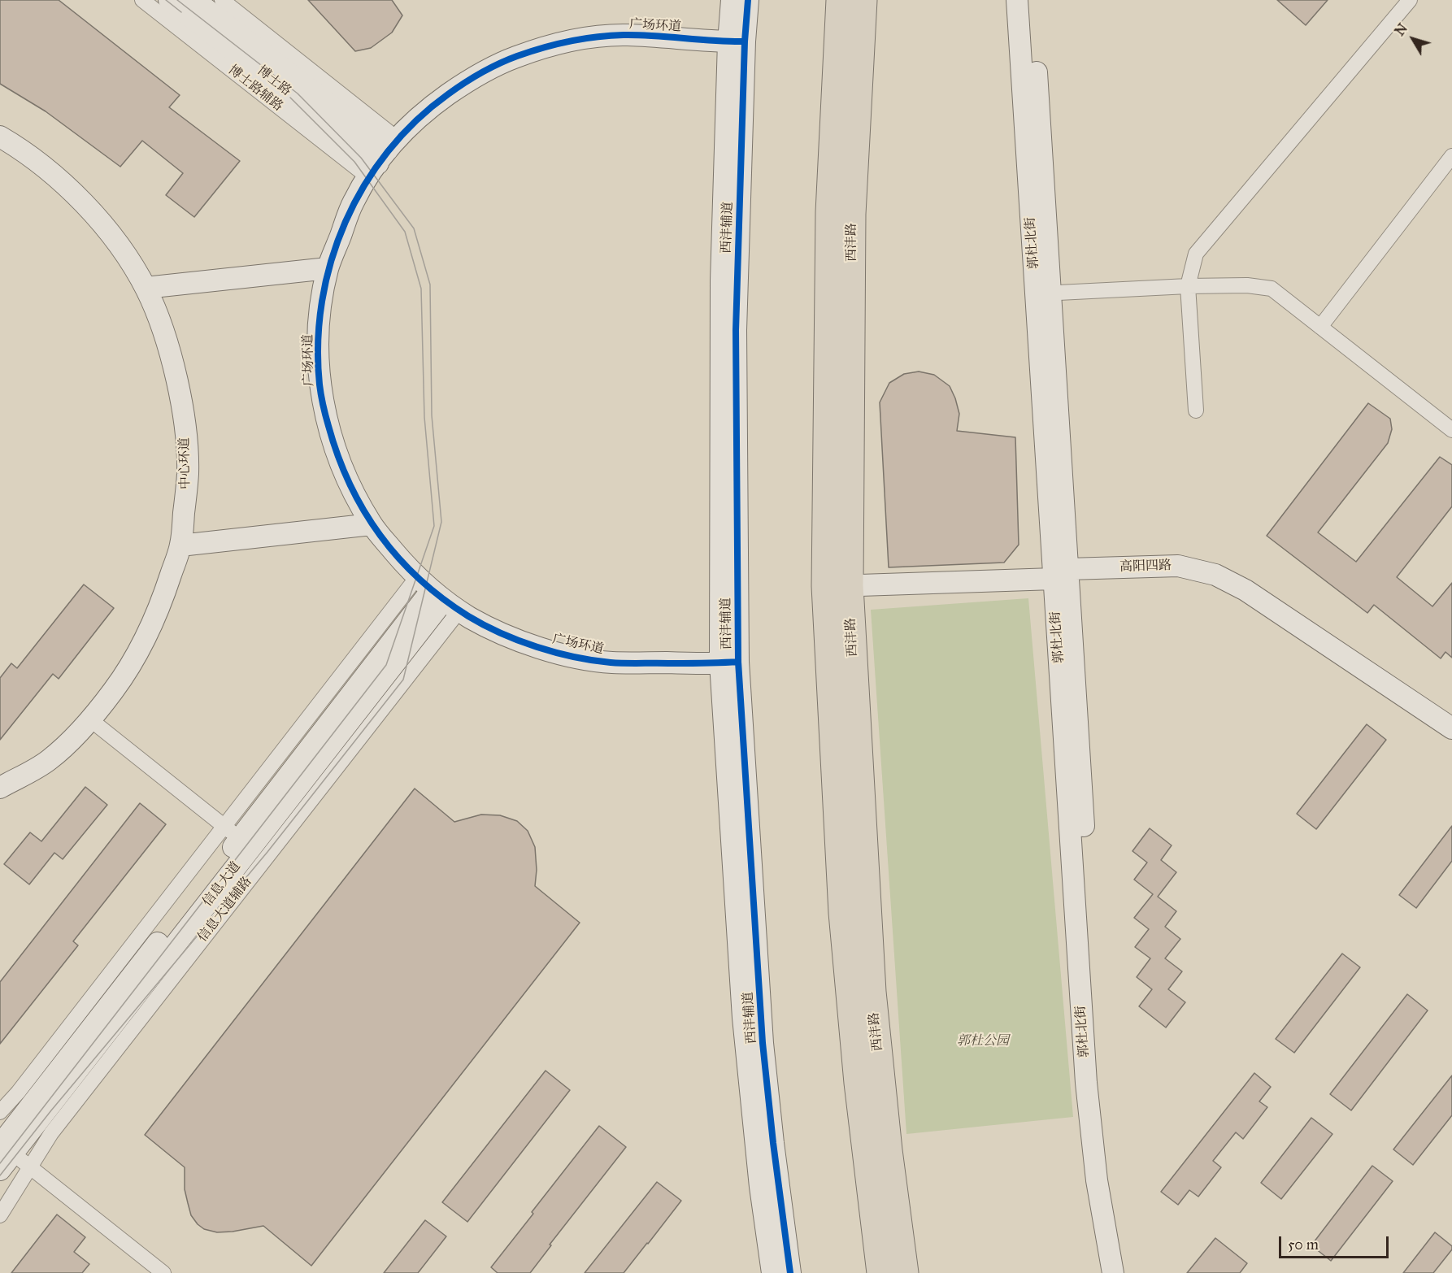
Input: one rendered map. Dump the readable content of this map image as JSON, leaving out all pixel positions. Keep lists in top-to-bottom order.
{
  "streets": {
    "highway": ["西沣路"],
    "street": [
      "广场环道",
      "博士路",
      "博士路辅路",
      "西沣辅道",
      "郭杜北街",
      "中心环道",
      "高阳四路",
      "信息大道",
      "信息大道辅路"
    ]
  },
  "crossings": [
    ["广场环道", "博士路"],
    ["广场环道", "博士路辅路"],
    ["广场环道", "西沣辅道"],
    ["广场环道", "信息大道"],
    ["广场环道", "信息大道辅路"],
    ["博士路", "博士路辅路"],
    ["西沣路", "高阳四路"],
    ["郭杜北街", "高阳四路"],
    ["信息大道", "信息大道辅路"]
  ],
  "parks": ["郭杜公园"],
  "scale_bar": "50 m",
  "north": "top left"
}
